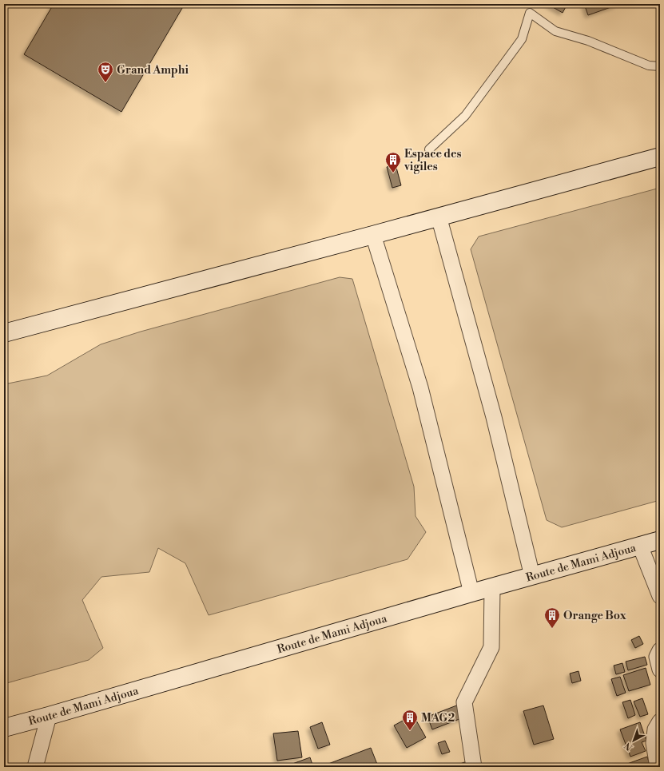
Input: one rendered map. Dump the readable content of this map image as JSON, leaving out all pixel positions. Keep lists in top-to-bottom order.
{
  "streets": {
    "street": ["Route de Mami Adjoua"]
  },
  "places": {
    "theatre": ["Grand Amphi"],
    "building": ["Espace des vigiles", "Orange Box", "MAG2"]
  },
  "north": "bottom left"
}
